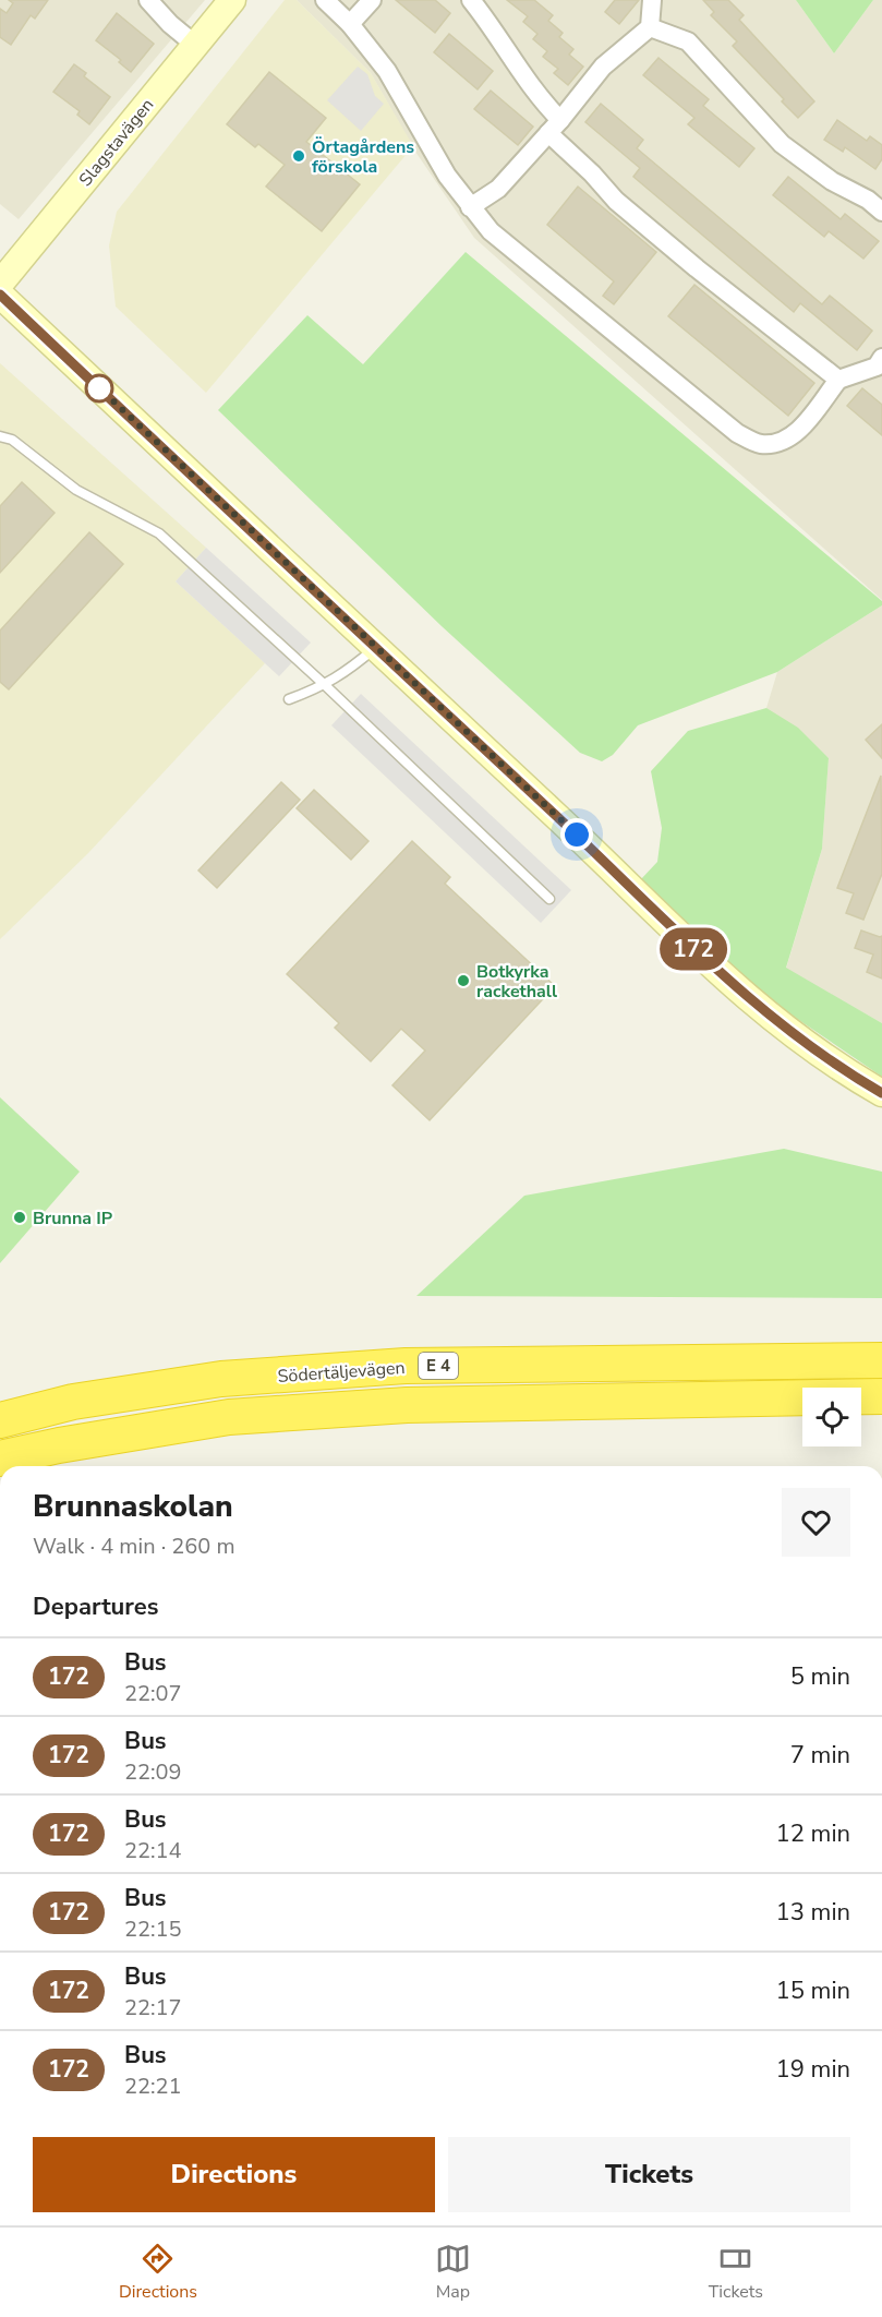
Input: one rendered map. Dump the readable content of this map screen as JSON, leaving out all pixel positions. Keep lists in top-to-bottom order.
{
  "streets": {
    "highway": ["E 4", "Södertäljevägen"],
    "main road": ["Slagstavägen"]
  },
  "places": ["Örtagårdens förskola", "Botkyrka rackethall", "Brunna IP"],
  "lines": ["bus line 172"],
  "page": {
    "on_map": "172",
    "heading": [
      ["Brunnaskolan", "Walk · 4 min · 260 m"],
      "Departures"
    ],
    "list": [
      {
        "mark": "172",
        "name": "Bus",
        "note": "22:07",
        "value": "5 min"
      },
      {
        "mark": "172",
        "name": "Bus",
        "note": "22:09",
        "value": "7 min"
      },
      {
        "mark": "172",
        "name": "Bus",
        "note": "22:14",
        "value": "12 min"
      },
      {
        "mark": "172",
        "name": "Bus",
        "note": "22:15",
        "value": "13 min"
      },
      {
        "mark": "172",
        "name": "Bus",
        "note": "22:17",
        "value": "15 min"
      },
      {
        "mark": "172",
        "name": "Bus",
        "note": "22:21",
        "value": "19 min"
      }
    ],
    "buttons": ["Directions", "Tickets"],
    "tabs": ["Directions", "Map", "Tickets"]
  }
}
